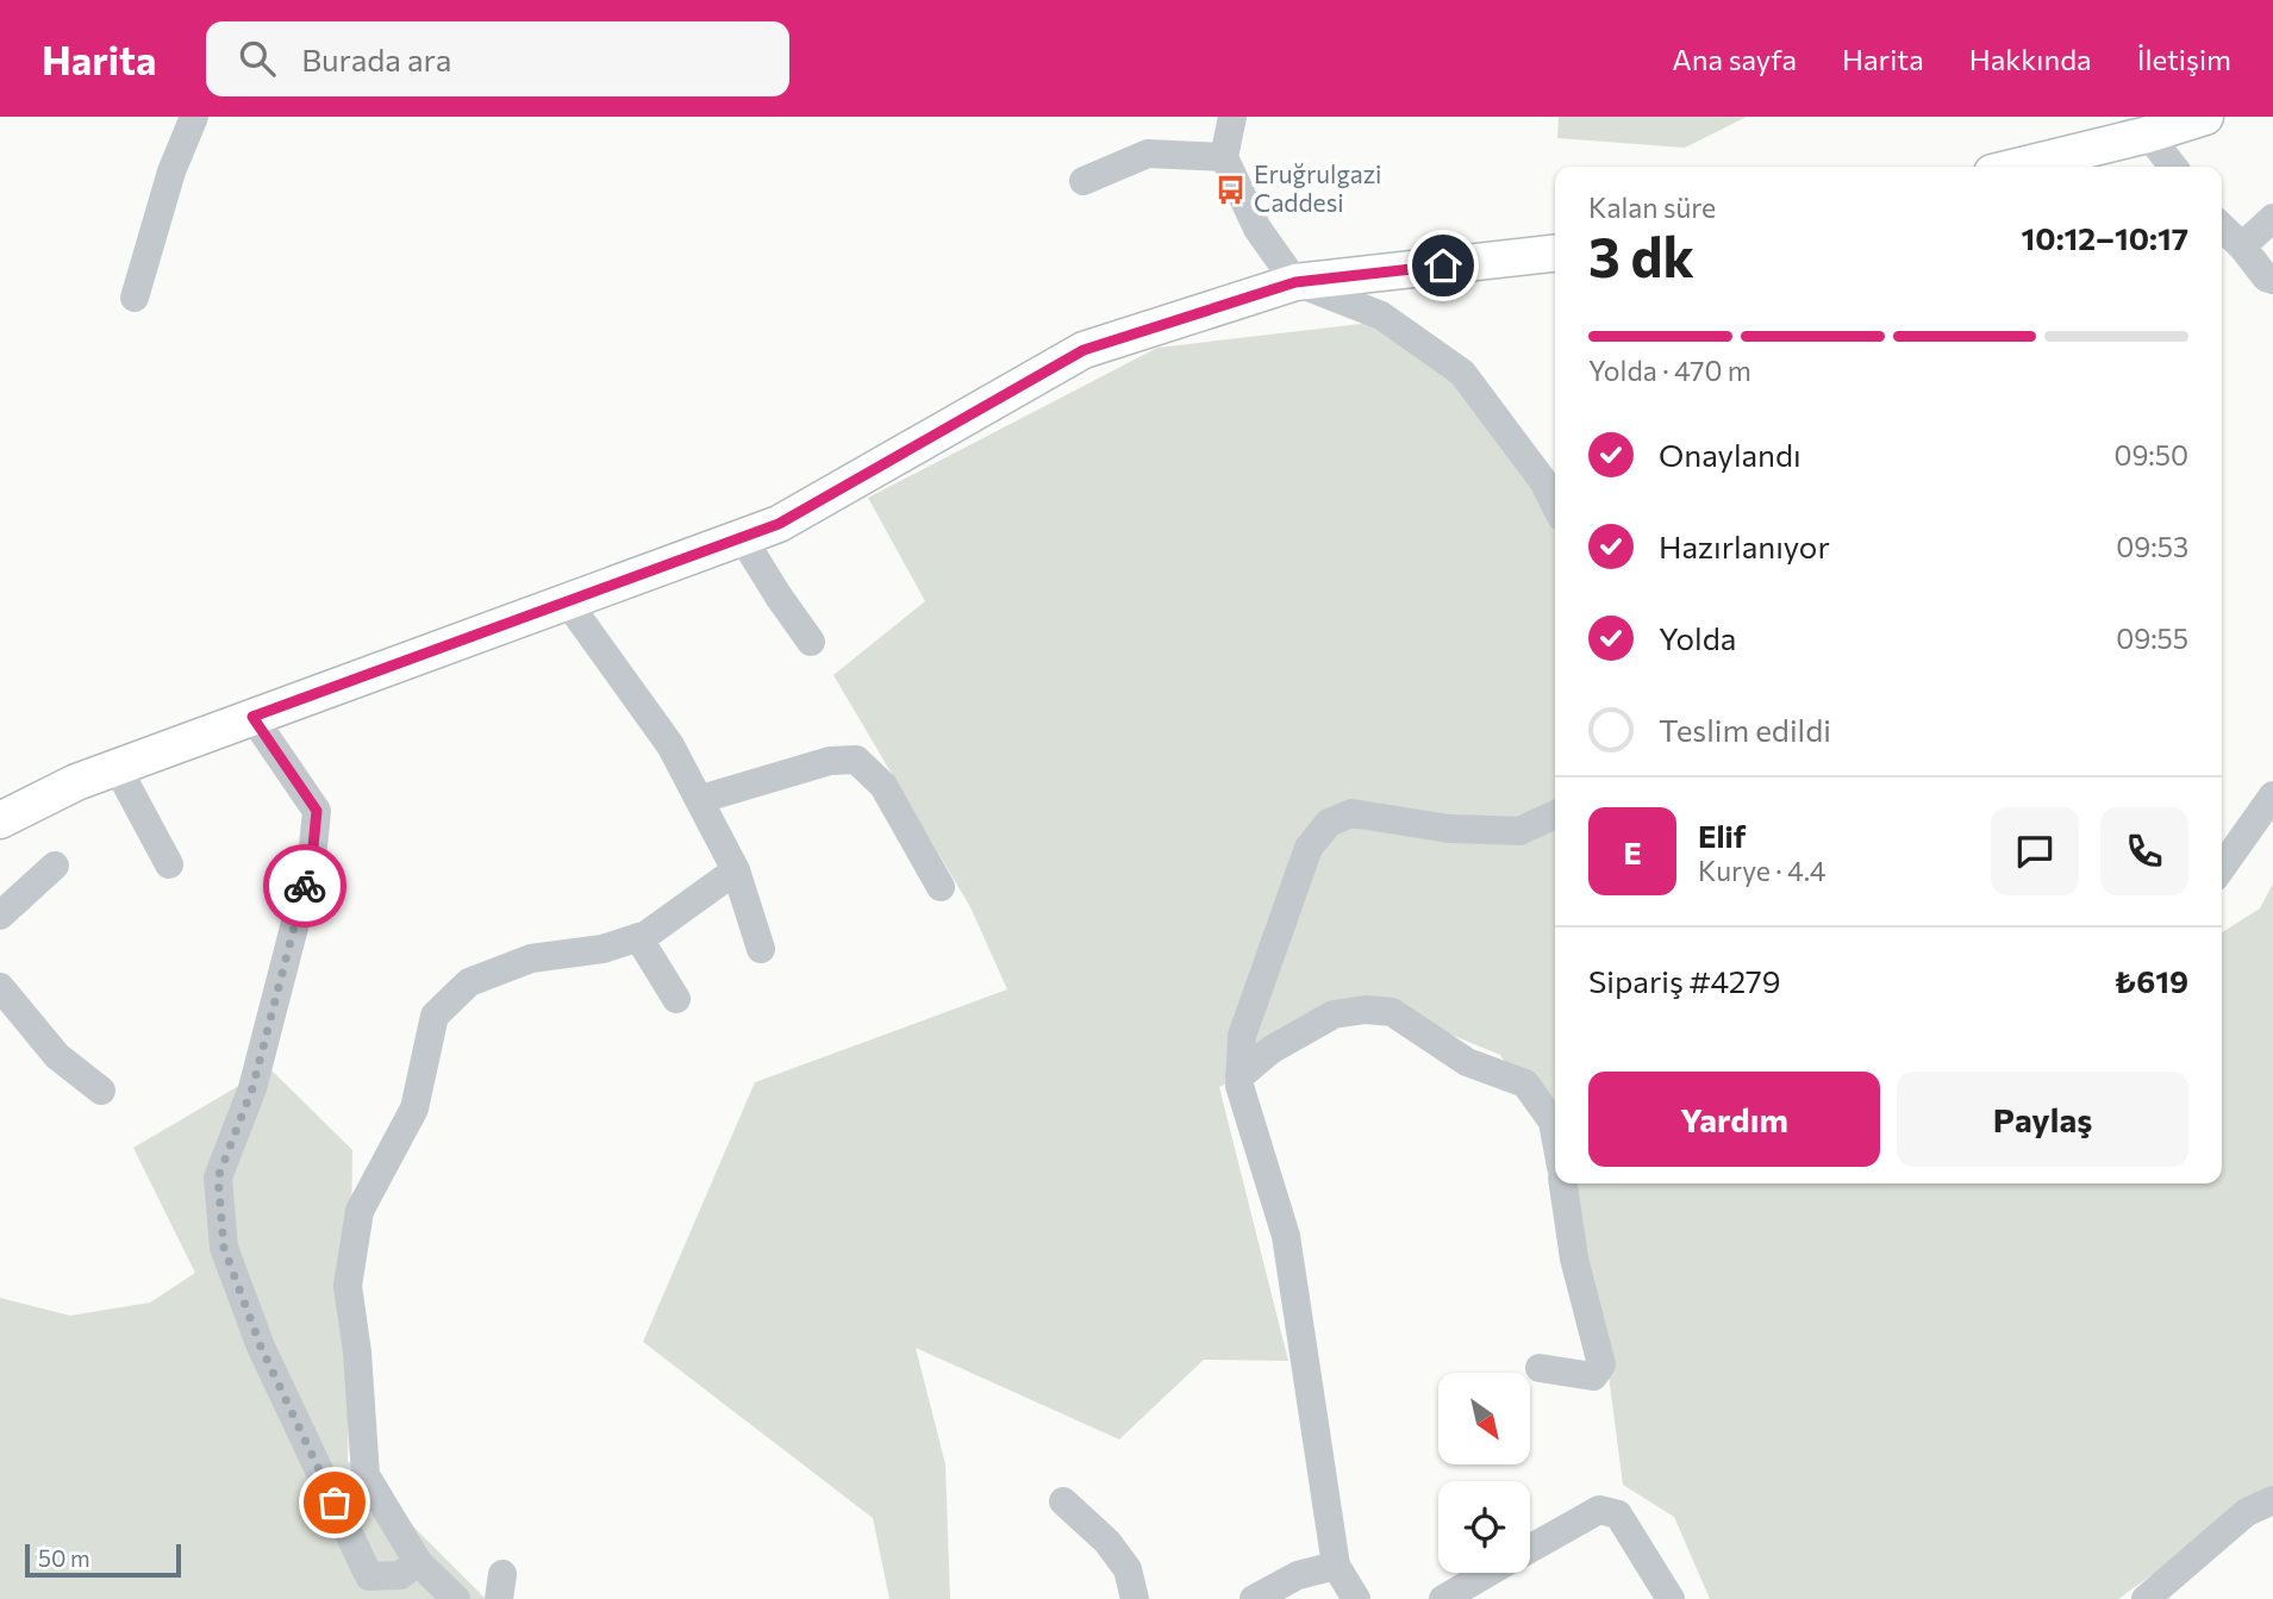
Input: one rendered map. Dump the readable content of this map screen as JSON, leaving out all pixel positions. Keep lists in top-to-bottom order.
{
  "places": {
    "bus stop": ["Eruğrulgazi Caddesi"]
  },
  "scale_bar": "50 m",
  "north": "bottom right",
  "page": {
    "header": "Harita",
    "search": "Burada ara",
    "nav": [
      "Ana sayfa",
      "Harita",
      "Hakkında",
      "İletişim"
    ],
    "heading": ["3 dk", "Kalan süre", "10:12–10:17"],
    "panel": [
      "Elif",
      "Kurye · 4.4",
      "Sipariş #4279",
      "₺619"
    ],
    "bar": "Yolda · 470 m",
    "list": [
      ["Onaylandı", "09:50"],
      ["Hazırlanıyor", "09:53"],
      ["Yolda", "09:55"],
      "Teslim edildi"
    ],
    "round": "E",
    "buttons": ["Yardım", "Paylaş"],
    "scale": "50 m"
  }
}
